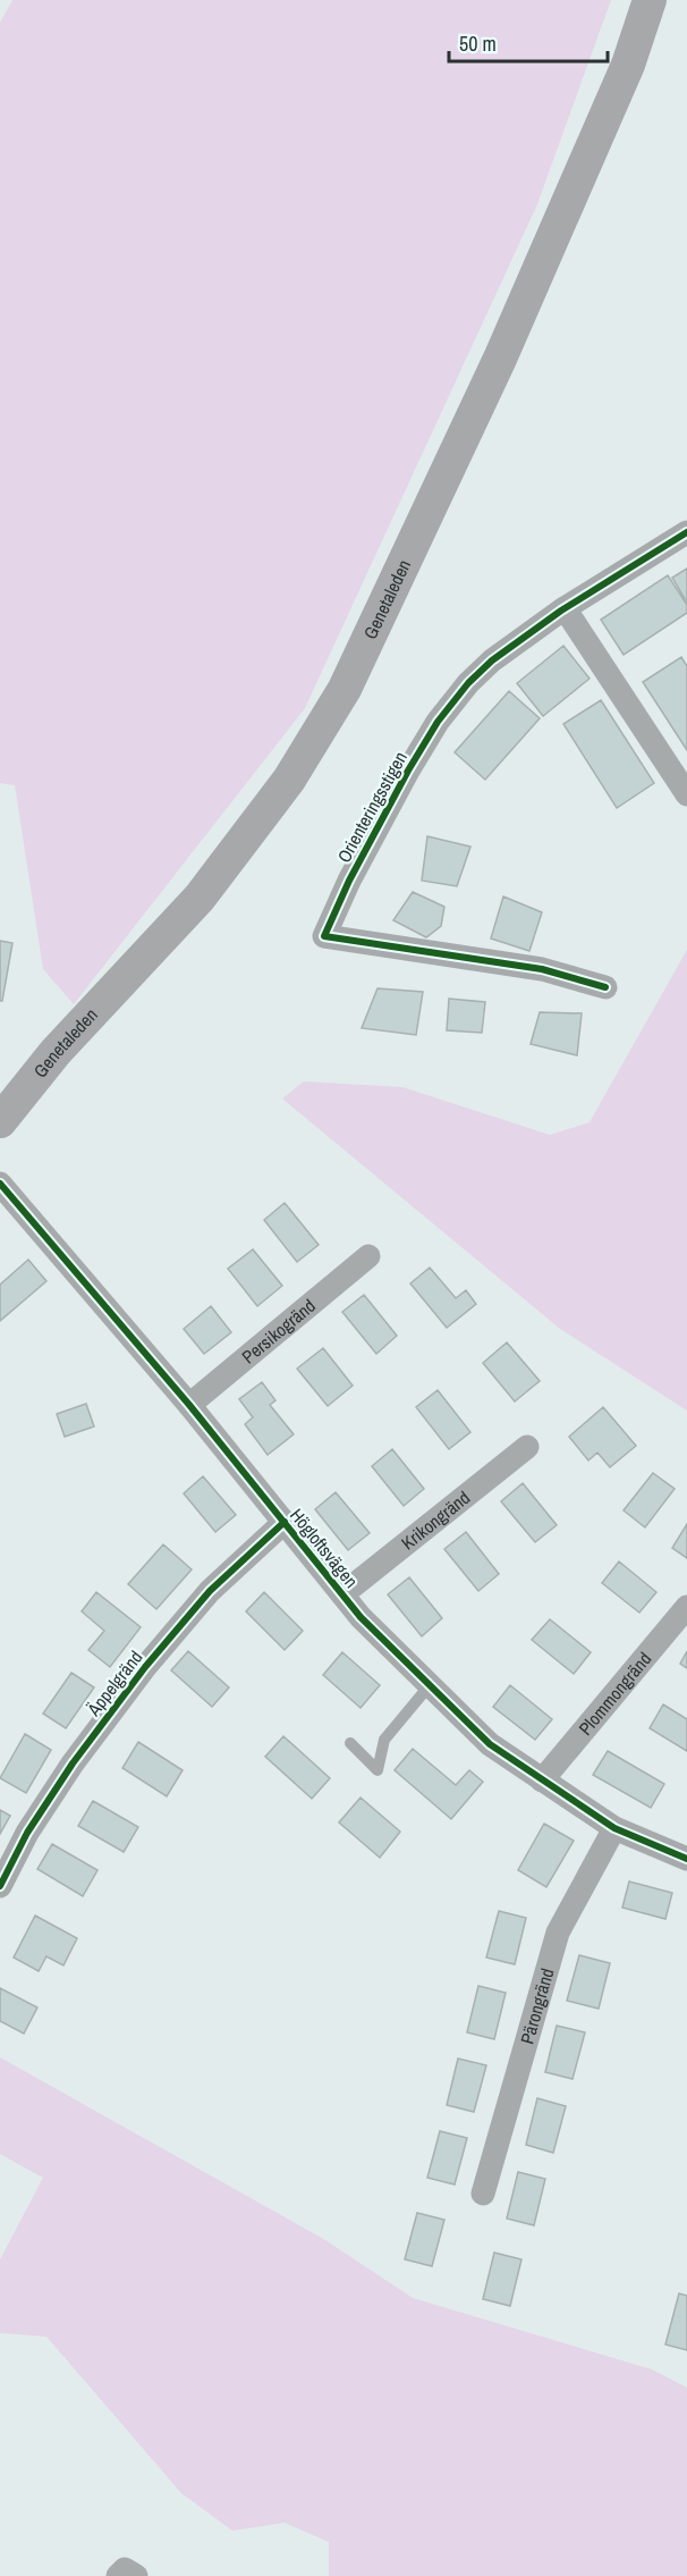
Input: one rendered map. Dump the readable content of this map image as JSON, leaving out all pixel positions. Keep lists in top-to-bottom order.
{
  "streets": {
    "main road": ["Genetaleden"],
    "street": [
      "Orienteringsstigen",
      "Persikogränd",
      "Krikongränd",
      "Högloftsvägen",
      "Äppelgränd",
      "Plommongränd",
      "Pärongränd"
    ]
  },
  "crossings": [
    ["Persikogränd", "Högloftsvägen"],
    ["Krikongränd", "Högloftsvägen"],
    ["Högloftsvägen", "Äppelgränd"],
    ["Högloftsvägen", "Plommongränd"],
    ["Högloftsvägen", "Pärongränd"]
  ],
  "scale_bar": "50 m"
}
